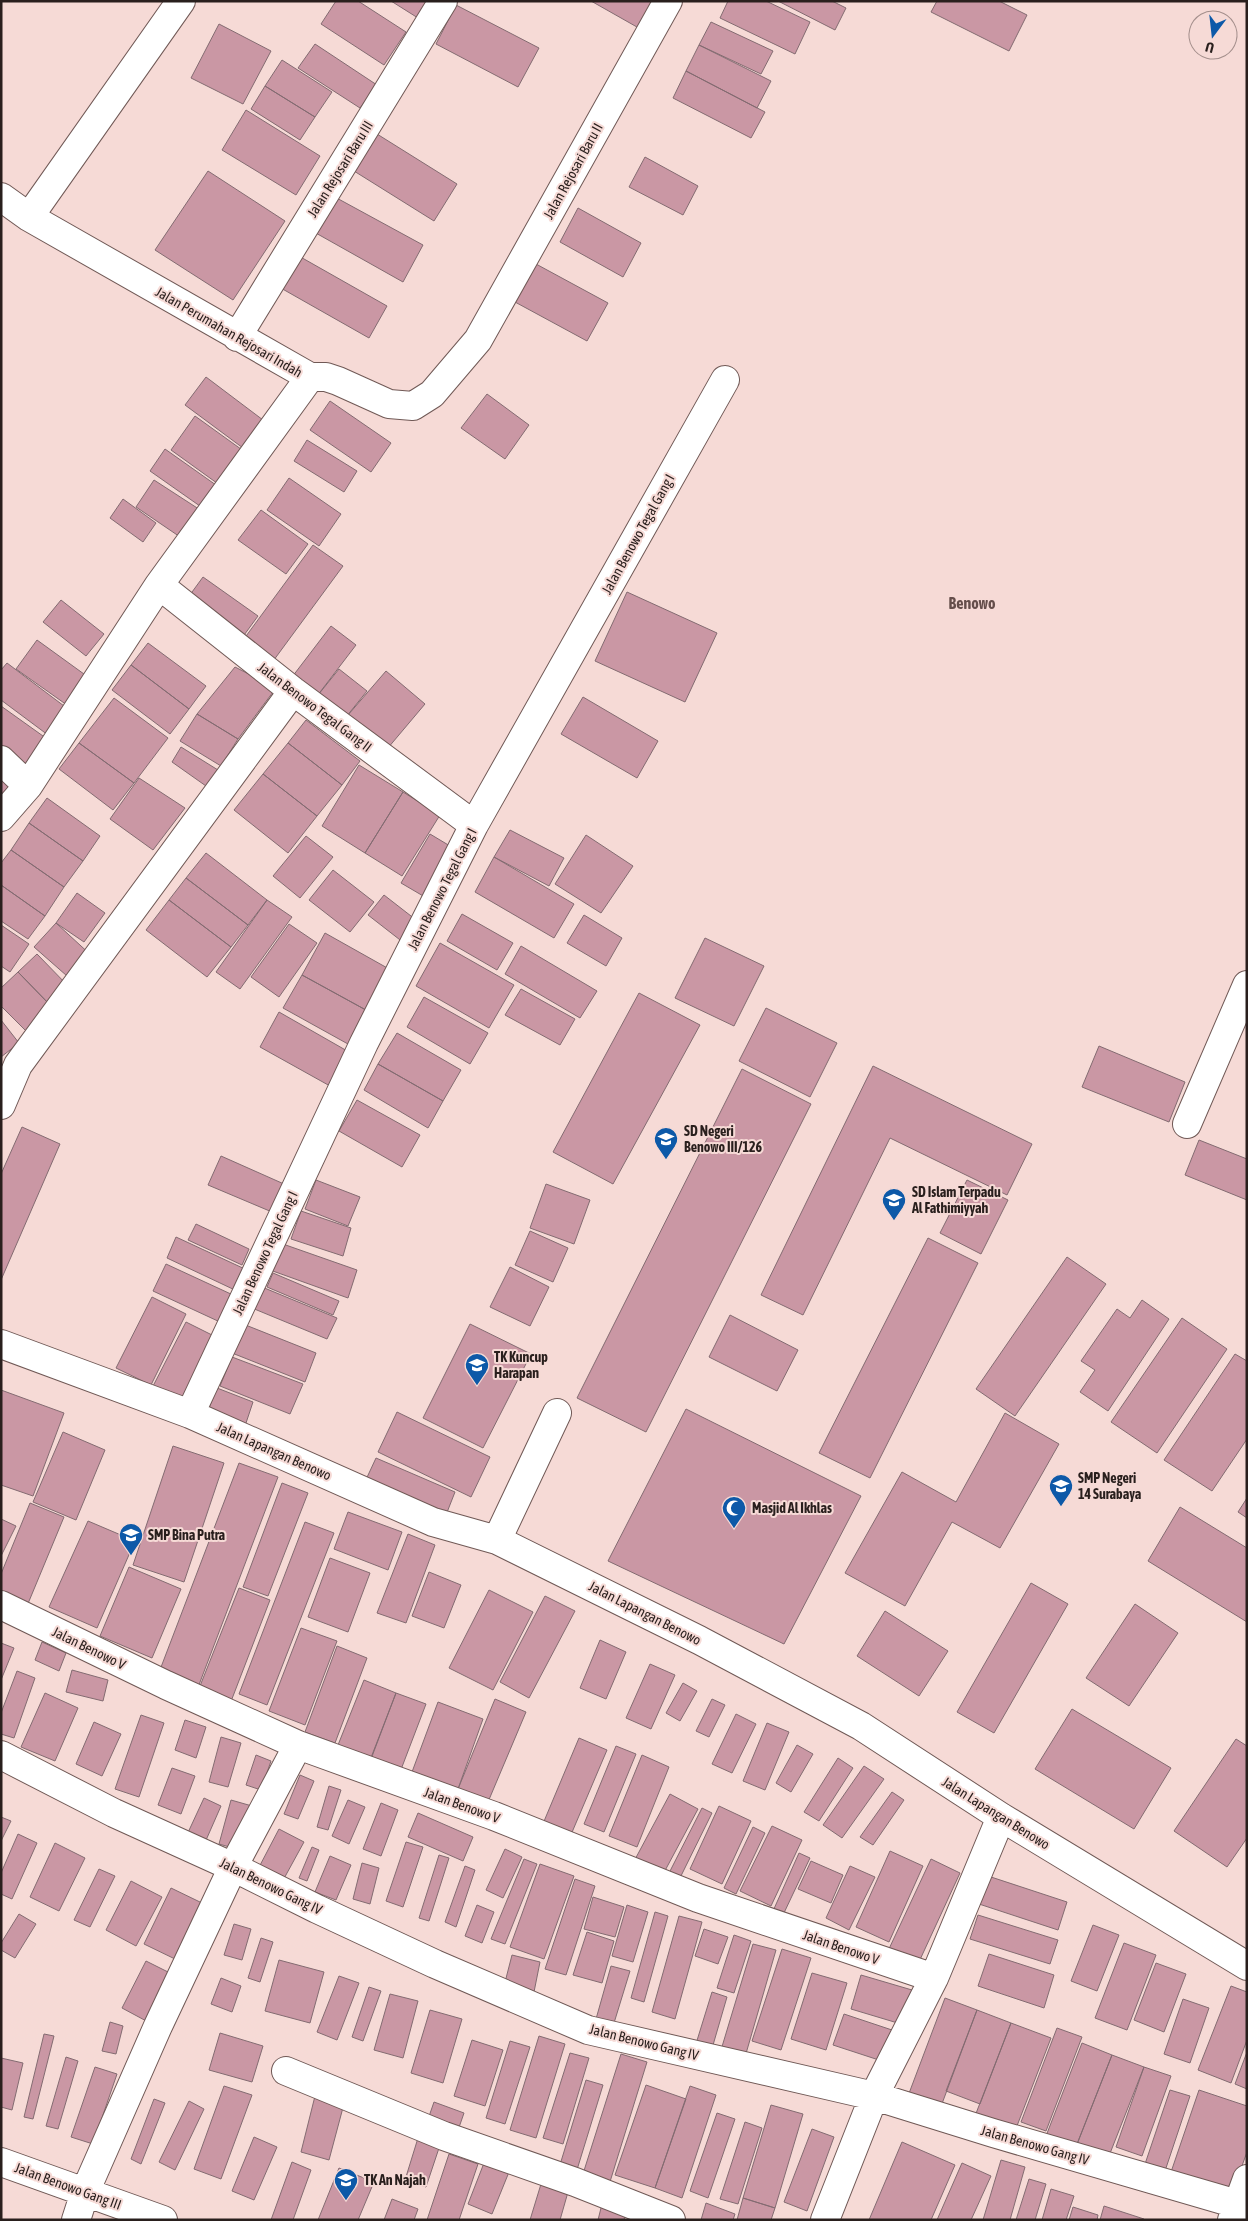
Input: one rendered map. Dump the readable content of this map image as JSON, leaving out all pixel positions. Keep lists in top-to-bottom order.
{
  "streets": {
    "street": [
      "Jalan Rejosari Baru III",
      "Jalan Rejosari Baru II",
      "Jalan Perumahan Rejosari Indah",
      "Jalan Benowo Tegal Gang I",
      "Jalan Benowo Tegal Gang II",
      "Jalan Lapangan Benowo",
      "Jalan Benowo V",
      "Jalan Benowo Gang IV",
      "Jalan Benowo Gang III"
    ]
  },
  "crossings": [
    ["Jalan Rejosari Baru III", "Jalan Perumahan Rejosari Indah"],
    ["Jalan Rejosari Baru II", "Jalan Perumahan Rejosari Indah"],
    ["Jalan Benowo Tegal Gang I", "Jalan Benowo Tegal Gang II"],
    ["Jalan Benowo Tegal Gang I", "Jalan Lapangan Benowo"]
  ],
  "districts": ["Benowo"],
  "places": {
    "school or university": [
      "SD Negeri Benowo III/126",
      "SD Islam Terpadu Al Fathimiyyah",
      "TK Kuncup Harapan",
      "SMP Negeri 14 Surabaya",
      "SMP Bina Putra",
      "TK An Najah"
    ],
    "mosque": ["Masjid Al Ikhlas"]
  },
  "north": "bottom"
}
